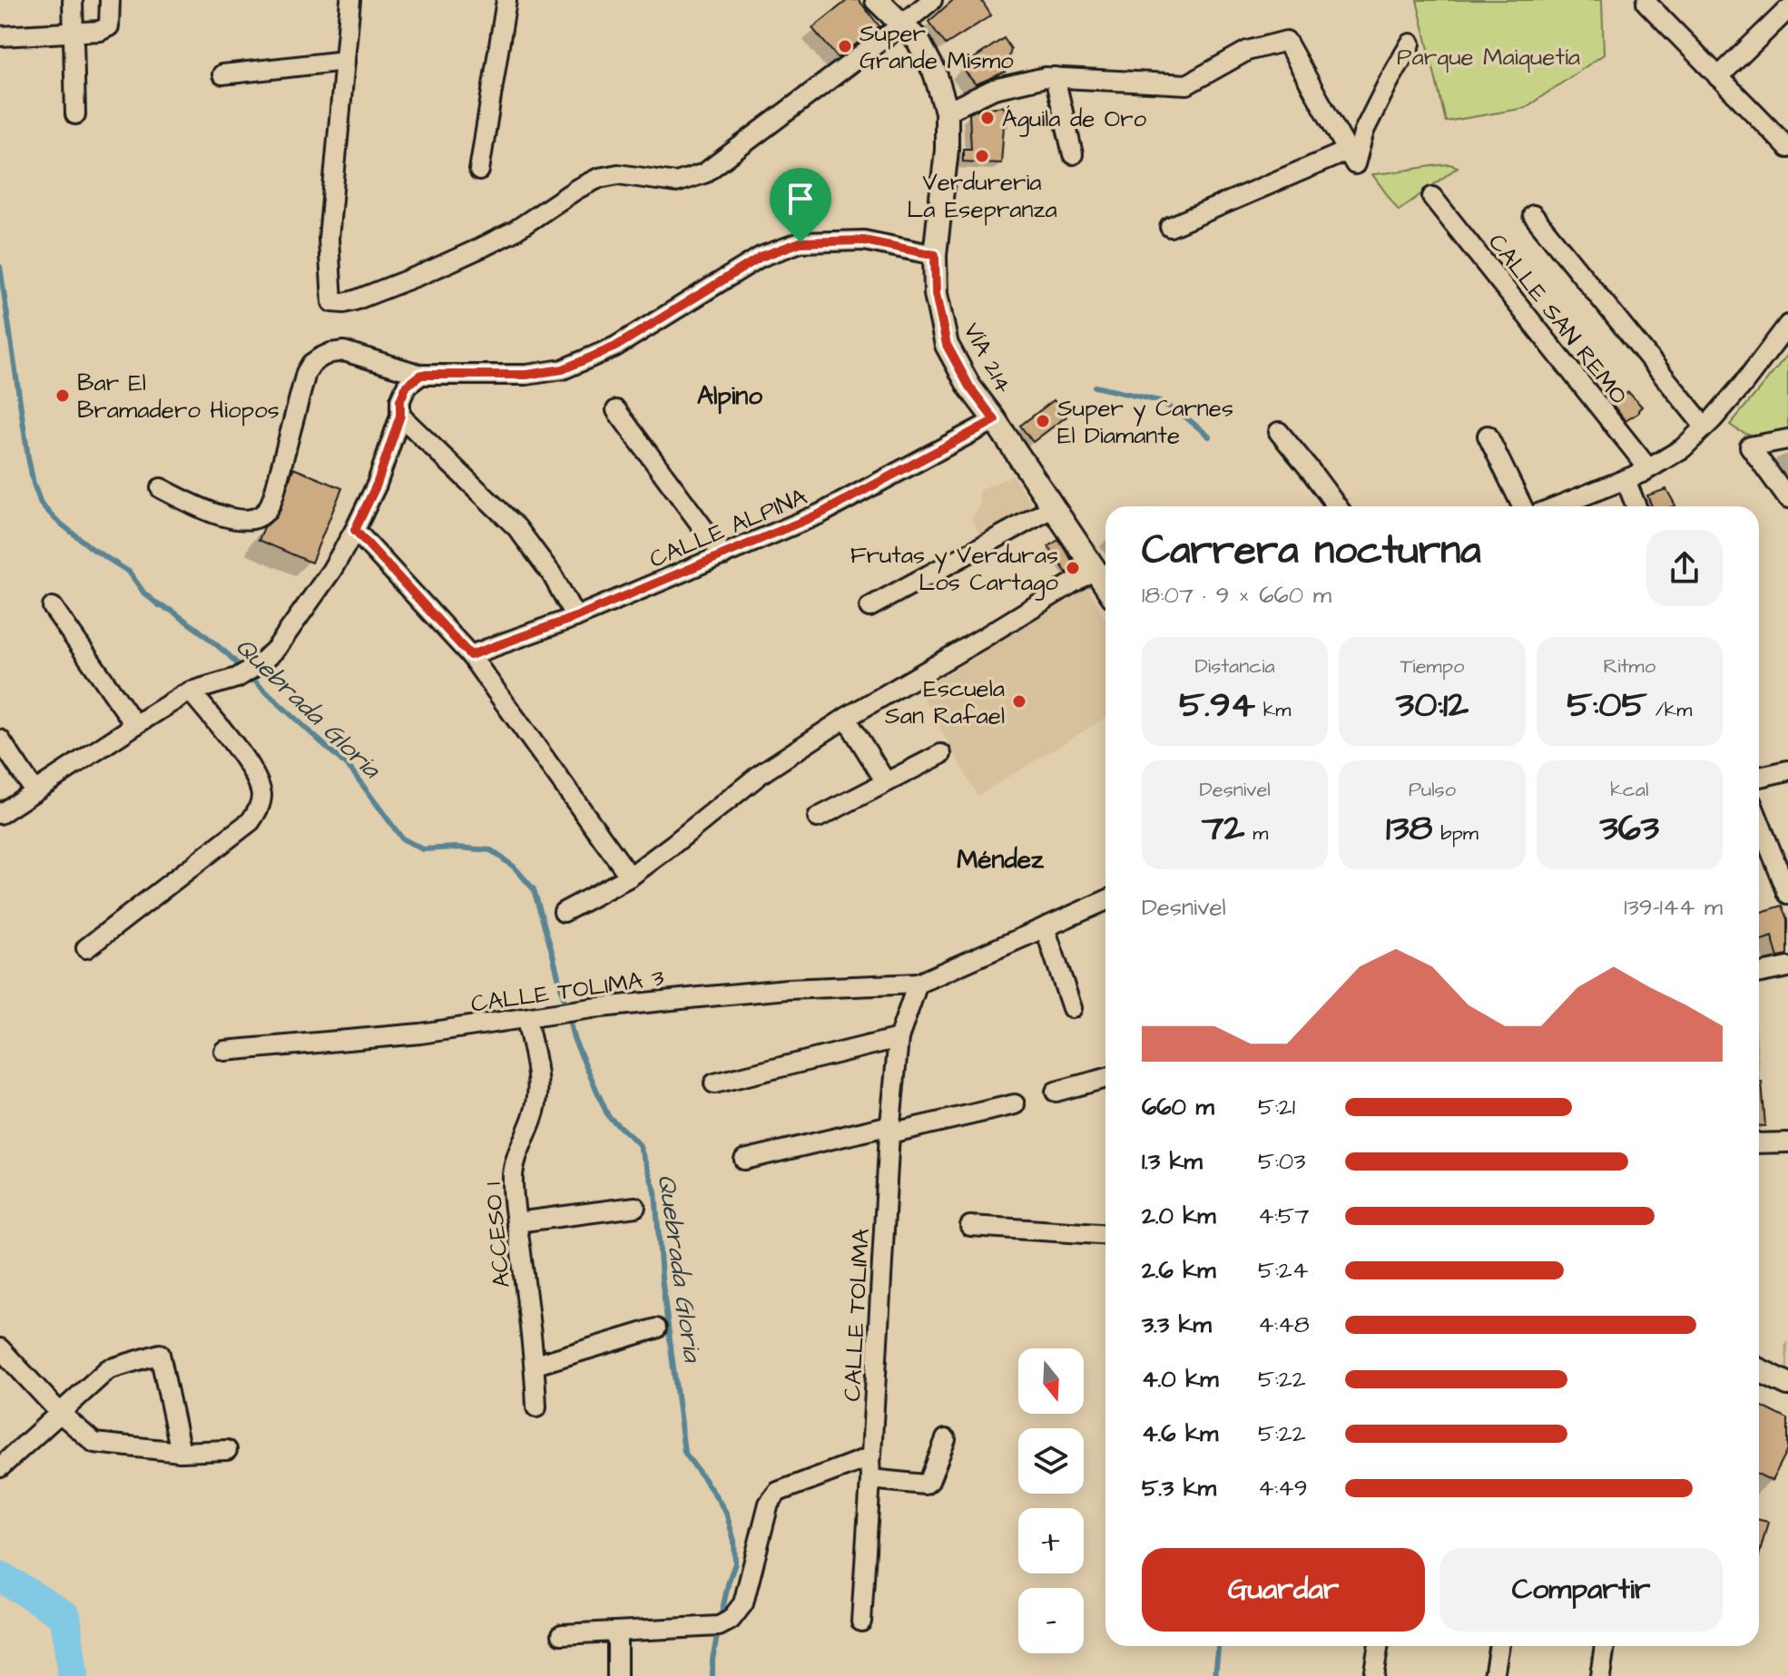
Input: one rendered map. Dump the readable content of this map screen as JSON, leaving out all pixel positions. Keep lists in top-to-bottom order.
{
  "streets": {
    "main road": ["VÍA 214"],
    "street": [
      "CALLE SAN REMO",
      "CALLE ALPINA",
      "CALLE TOLIMA 3",
      "ACCESO 1",
      "CALLE TOLIMA"
    ]
  },
  "crossings": [
    ["VÍA 214", "CALLE ALPINA"],
    ["CALLE TOLIMA 3", "ACCESO 1"],
    ["CALLE TOLIMA 3", "CALLE TOLIMA"]
  ],
  "districts": ["Alpino", "Méndez"],
  "water": ["Quebrada Gloria"],
  "parks": ["Parque Maiquetía"],
  "places": [
    "Super Grande Mismo",
    "Águila de Oro",
    "Verdureria La Esepranza",
    "Bar El Bramadero Hiopos",
    "Super y Carnes El Diamante",
    "Frutas y Verduras Los Cartago",
    "Escuela San Rafael"
  ],
  "north": "bottom",
  "page": {
    "heading": ["Carrera nocturna", "18:07 · 9 × 660 m"],
    "stats": [
      ["Distancia", "5.94 km"],
      ["Tiempo", "30:12"],
      ["Ritmo", "5:05 /km"],
      ["Desnivel", "72 m"],
      ["Pulso", "138 bpm"],
      ["kcal", "363"]
    ],
    "chart": ["Desnivel", "139–144 m"],
    "list": [
      {
        "name": "660 m",
        "note": "5:21"
      },
      {
        "name": "1.3 km",
        "note": "5:03"
      },
      {
        "name": "2.0 km",
        "note": "4:57"
      },
      {
        "name": "2.6 km",
        "note": "5:24"
      },
      {
        "name": "3.3 km",
        "note": "4:48"
      },
      {
        "name": "4.0 km",
        "note": "5:22"
      },
      {
        "name": "4.6 km",
        "note": "5:22"
      },
      {
        "name": "5.3 km",
        "note": "4:49"
      }
    ],
    "map_buttons": ["+", "−"],
    "buttons": ["Guardar", "Compartir"]
  }
}
